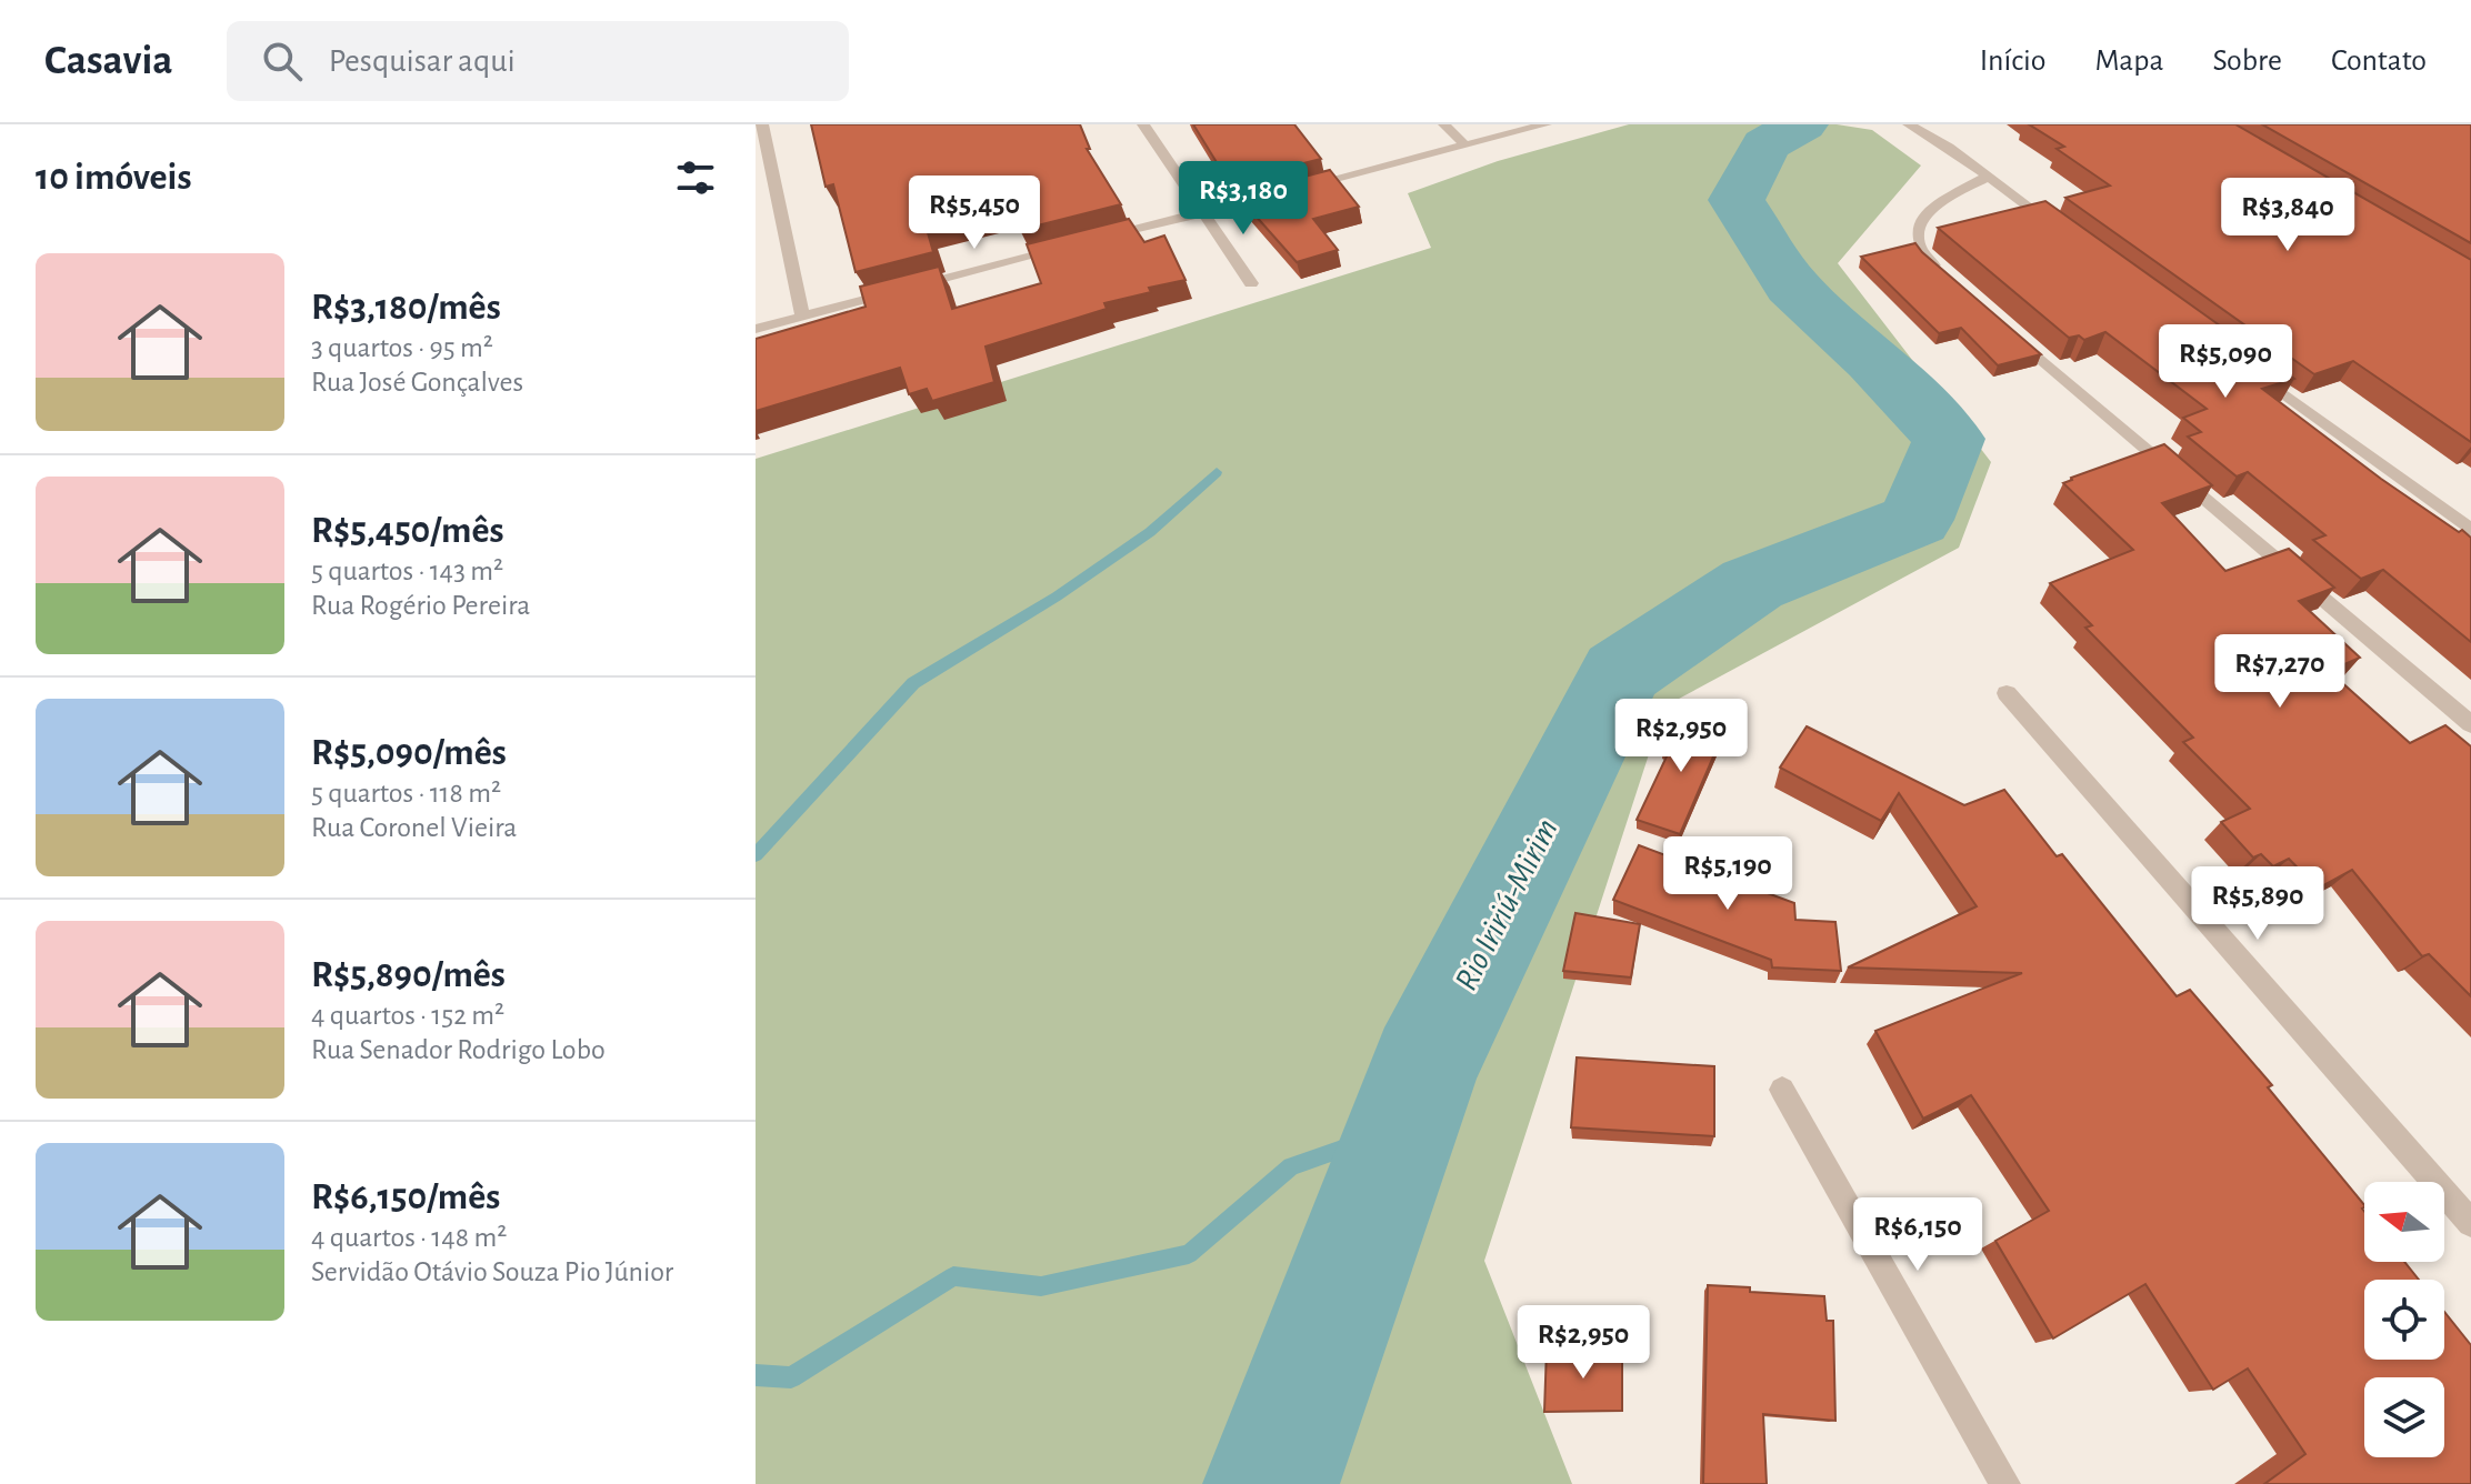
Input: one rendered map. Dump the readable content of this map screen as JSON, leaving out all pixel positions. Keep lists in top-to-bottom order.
{
  "water": ["Rio Iririú-Mirim"],
  "north": "left",
  "page": {
    "header": "Casavia",
    "search": "Pesquisar aqui",
    "nav": [
      "Início",
      "Mapa",
      "Sobre",
      "Contato"
    ],
    "heading": "10 imóveis",
    "price": [
      "R$3,180",
      "R$5,450",
      "R$3,840",
      "R$5,090",
      "R$7,270",
      "R$2,950",
      "R$5,190",
      "R$5,890",
      "R$6,150",
      "R$2,950"
    ],
    "list": [
      {
        "name": "R$3,180/mês",
        "note": "3 quartos · 95 m² · Rua José Gonçalves"
      },
      {
        "name": "R$5,450/mês",
        "note": "5 quartos · 143 m² · Rua Rogério Pereira"
      },
      {
        "name": "R$5,090/mês",
        "note": "5 quartos · 118 m² · Rua Coronel Vieira"
      },
      {
        "name": "R$5,890/mês",
        "note": "4 quartos · 152 m² · Rua Senador Rodrigo Lobo"
      },
      {
        "name": "R$6,150/mês",
        "note": "4 quartos · 148 m² · Servidão Otávio Souza Pio Júnior"
      }
    ]
  }
}
